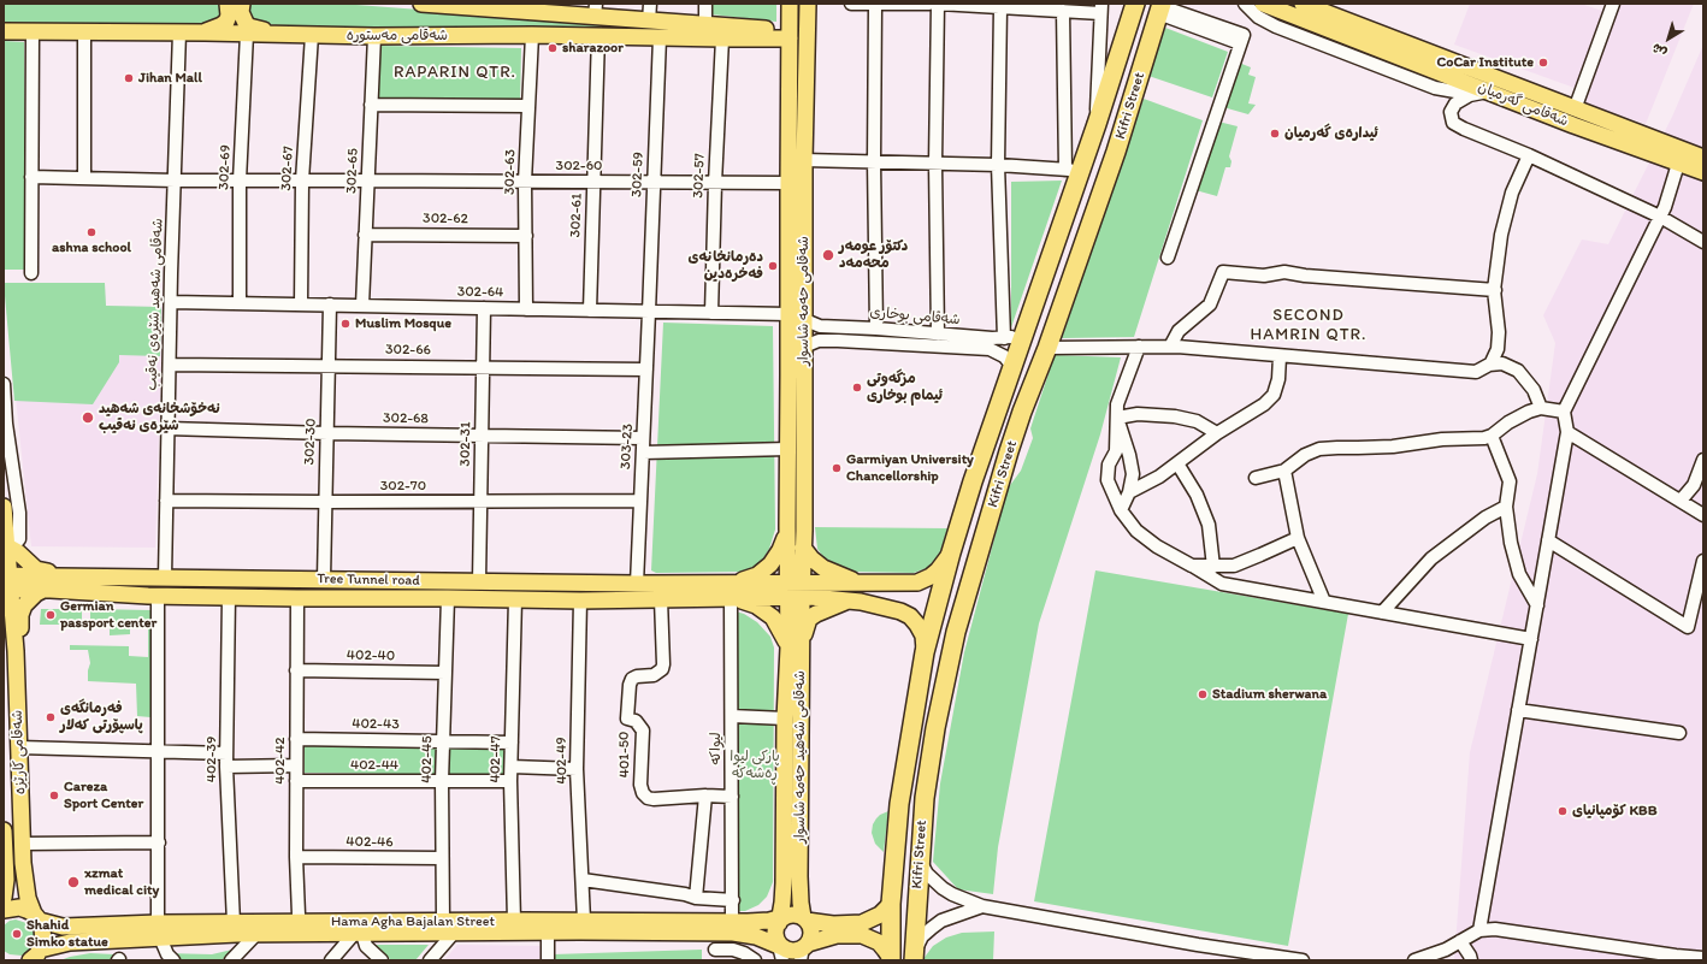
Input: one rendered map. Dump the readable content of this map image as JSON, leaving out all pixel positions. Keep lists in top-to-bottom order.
{
  "streets": {
    "highway": ["Kifri Street"],
    "main road": [
      "شەقامی مەستورە",
      "شەقامی گەرمیان",
      "شەقامی حەمە شاسوار",
      "Tree Tunnel road",
      "شەقامی کارێزە",
      "شەقامی شەهید حەمە شاسوار",
      "Hama Agha Bajalan Street"
    ],
    "street": [
      "302-60",
      "302-69",
      "302-67",
      "302-65",
      "302-63",
      "302-59",
      "302-57",
      "302-61",
      "302-62",
      "302-64",
      "شەقامی شەهید شێرەی نەقیب",
      "شەقامی بوخاری",
      "302-66",
      "302-68",
      "302-30",
      "302-31",
      "303-23",
      "302-70",
      "402-40",
      "402-43",
      "لیواکە",
      "401-50",
      "402-39",
      "402-45",
      "402-47",
      "402-42",
      "402-49",
      "402-44",
      "402-46"
    ]
  },
  "crossings": [
    ["شەقامی مەستورە", "302-69"],
    ["شەقامی مەستورە", "302-67"],
    ["شەقامی مەستورە", "302-65"],
    ["شەقامی مەستورە", "302-63"],
    ["شەقامی مەستورە", "302-59"],
    ["شەقامی مەستورە", "302-57"],
    ["شەقامی مەستورە", "302-61"],
    ["شەقامی مەستورە", "شەقامی حەمە شاسوار"],
    ["شەقامی مەستورە", "شەقامی شەهید شێرەی نەقیب"],
    ["Kifri Street", "شەقامی بوخاری"],
    ["Kifri Street", "Hama Agha Bajalan Street"],
    ["302-60", "302-69"],
    ["302-60", "302-67"],
    ["302-60", "302-65"],
    ["302-60", "302-63"],
    ["302-60", "302-59"],
    ["302-60", "302-57"],
    ["302-60", "302-61"],
    ["302-60", "شەقامی حەمە شاسوار"],
    ["302-60", "شەقامی شەهید شێرەی نەقیب"],
    ["302-69", "302-64"],
    ["302-67", "302-64"],
    ["302-65", "302-62"],
    ["302-65", "302-64"],
    ["302-63", "302-62"],
    ["302-63", "302-64"],
    ["302-59", "302-64"],
    ["302-59", "303-23"],
    ["302-57", "302-64"],
    ["302-61", "302-64"],
    ["302-64", "شەقامی حەمە شاسوار"],
    ["302-64", "شەقامی شەهید شێرەی نەقیب"],
    ["302-64", "302-30"],
    ["302-64", "302-31"],
    ["302-64", "303-23"],
    ["شەقامی حەمە شاسوار", "شەقامی بوخاری"],
    ["شەقامی حەمە شاسوار", "شەقامی شەهید حەمە شاسوار"],
    ["شەقامی شەهید شێرەی نەقیب", "302-66"],
    ["شەقامی شەهید شێرەی نەقیب", "302-68"],
    ["شەقامی شەهید شێرەی نەقیب", "302-70"],
    ["شەقامی شەهید شێرەی نەقیب", "Tree Tunnel road"],
    ["302-66", "302-30"],
    ["302-66", "302-31"],
    ["302-66", "303-23"],
    ["302-68", "302-30"],
    ["302-68", "302-31"],
    ["302-68", "303-23"],
    ["302-30", "302-70"],
    ["302-30", "Tree Tunnel road"],
    ["302-31", "302-70"],
    ["302-31", "Tree Tunnel road"],
    ["303-23", "302-70"],
    ["303-23", "Tree Tunnel road"],
    ["Tree Tunnel road", "لیواکە"],
    ["Tree Tunnel road", "شەقامی کارێزە"],
    ["Tree Tunnel road", "401-50"],
    ["Tree Tunnel road", "402-39"],
    ["Tree Tunnel road", "402-45"],
    ["Tree Tunnel road", "402-47"],
    ["Tree Tunnel road", "402-42"],
    ["Tree Tunnel road", "402-49"],
    ["402-40", "402-45"],
    ["402-40", "402-42"],
    ["402-43", "402-45"],
    ["402-43", "402-47"],
    ["402-43", "402-42"],
    ["لیواکە", "401-50"],
    ["لیواکە", "Hama Agha Bajalan Street"],
    ["شەقامی کارێزە", "Hama Agha Bajalan Street"],
    ["شەقامی شەهید حەمە شاسوار", "Hama Agha Bajalan Street"],
    ["402-39", "Hama Agha Bajalan Street"],
    ["402-45", "402-44"],
    ["402-45", "402-46"],
    ["402-45", "Hama Agha Bajalan Street"],
    ["402-47", "402-44"],
    ["402-47", "Hama Agha Bajalan Street"],
    ["402-42", "402-44"],
    ["402-42", "402-46"],
    ["402-42", "Hama Agha Bajalan Street"],
    ["402-49", "Hama Agha Bajalan Street"]
  ],
  "districts": ["RAPARIN QTR.", "SECOND HAMRIN QTR."],
  "parks": ["پارکی لیوا ڕەشەکە"],
  "places": [
    "sharazoor",
    "CoCar Institute",
    "Jihan Mall",
    "ئیدارەی گەرمیان",
    "ashna school",
    "دکتۆر عومەر محەمەد",
    "دەرمانخانەی فەخرەدین",
    "Muslim Mosque",
    "مزگەوتی ئیمام بوخاری",
    "نەخۆشخانەی شەهید شێرەی نەقیب",
    "Garmiyan University Chancellorship",
    "Germian passport center",
    "Stadium sherwana",
    "فەرمانگەی پاسپۆرتی کەلار",
    "Careza Sport Center",
    "کۆمپانیای KBB",
    "xzmat medical city",
    "Shahid Simko statue"
  ],
  "north": "bottom left"
}
